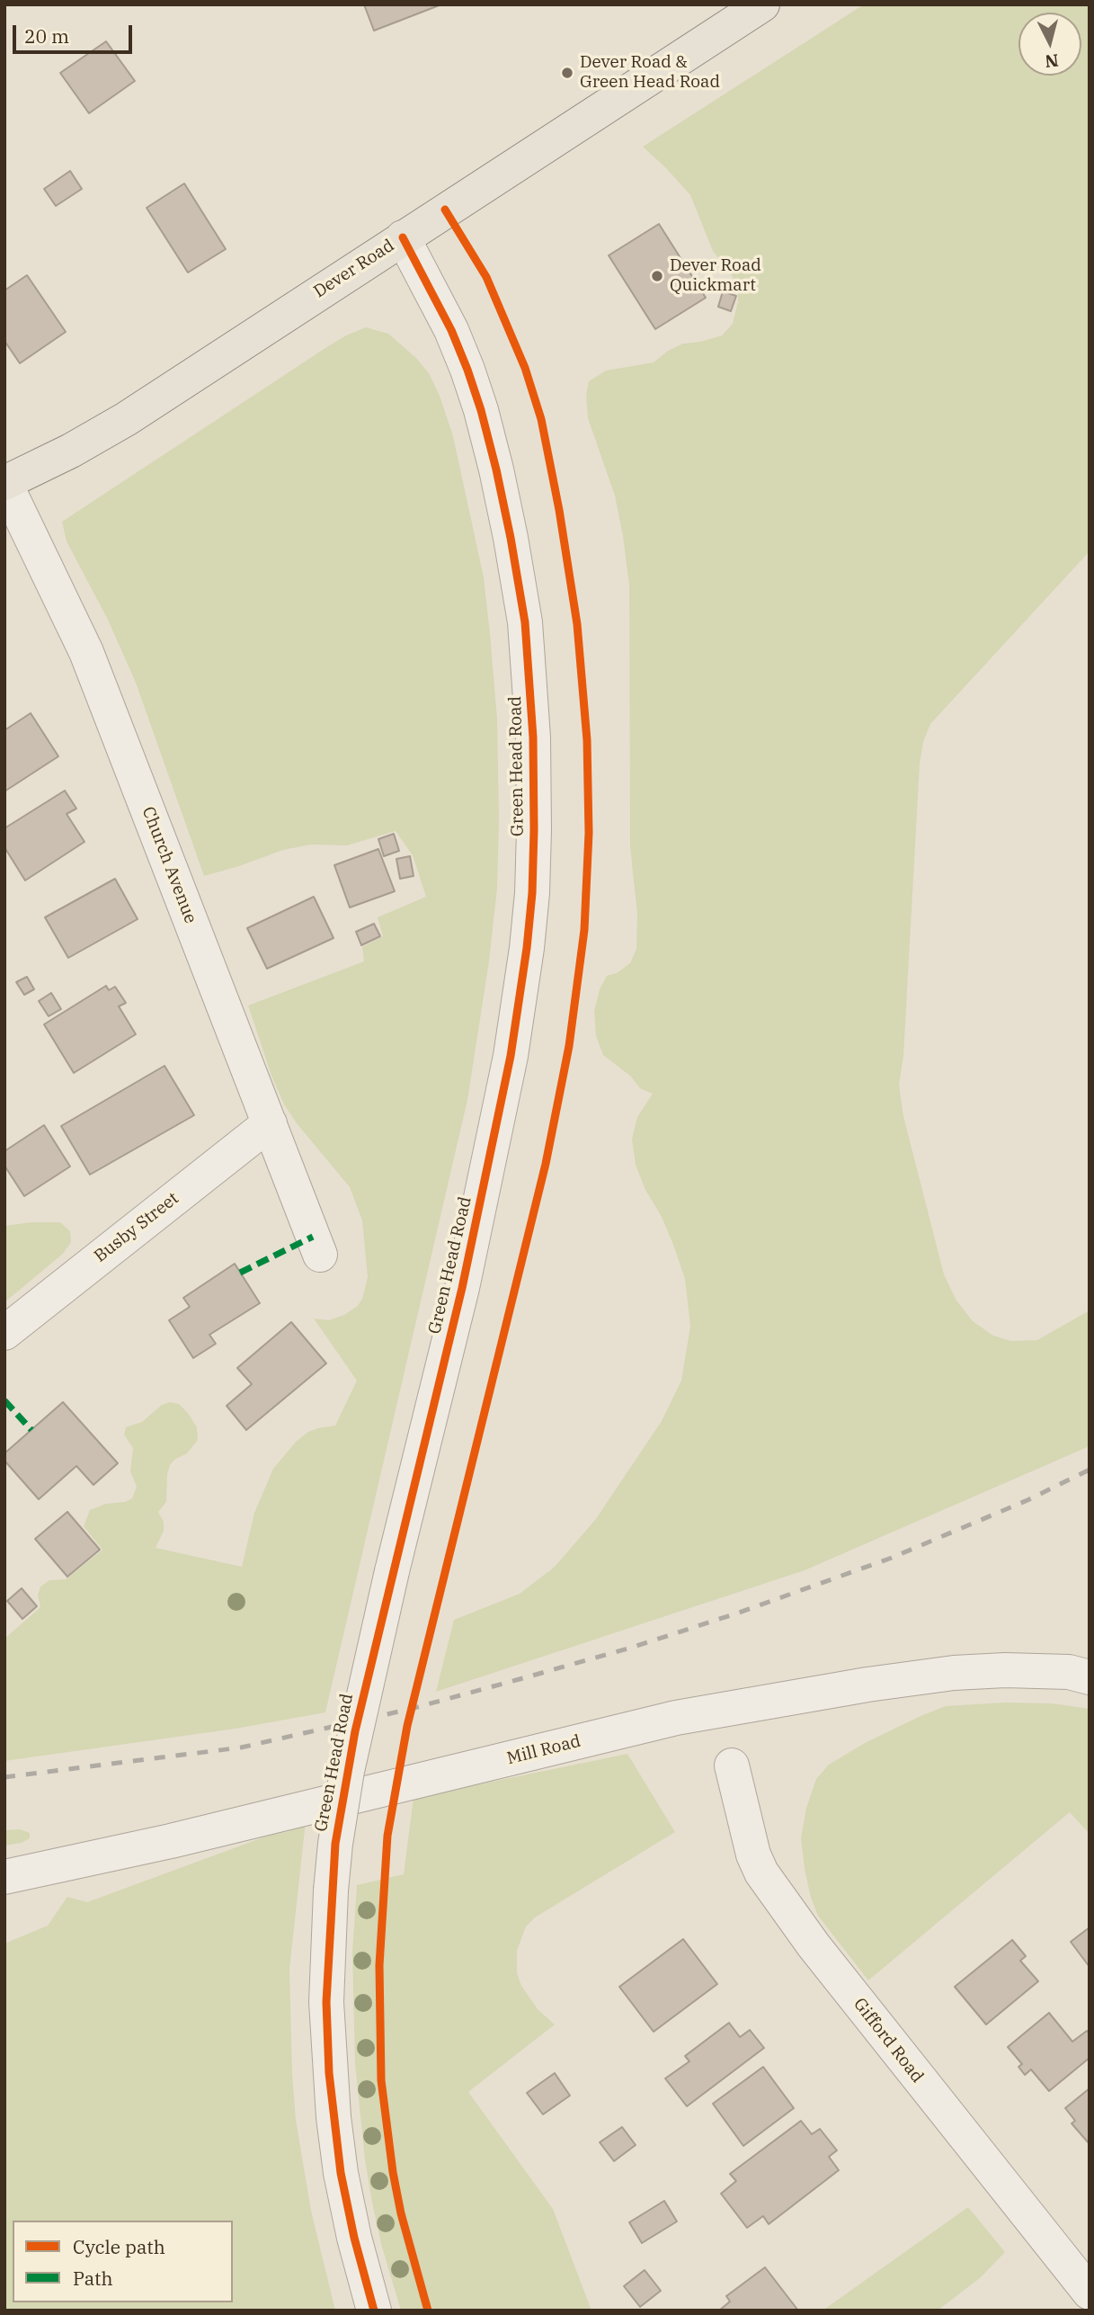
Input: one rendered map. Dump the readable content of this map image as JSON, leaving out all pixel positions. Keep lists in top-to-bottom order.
{
  "streets": {
    "main road": ["Dever Road"],
    "street": [
      "Green Head Road",
      "Church Avenue",
      "Busby Street",
      "Mill Road",
      "Gifford Road"
    ]
  },
  "crossings": [
    ["Dever Road", "Green Head Road"],
    ["Dever Road", "Church Avenue"],
    ["Church Avenue", "Busby Street"]
  ],
  "places": ["Dever Road & Green Head Road", "Dever Road Quickmart"],
  "legend": ["Cycle path", "Path"],
  "scale_bar": "20 m",
  "north": "bottom"
}
